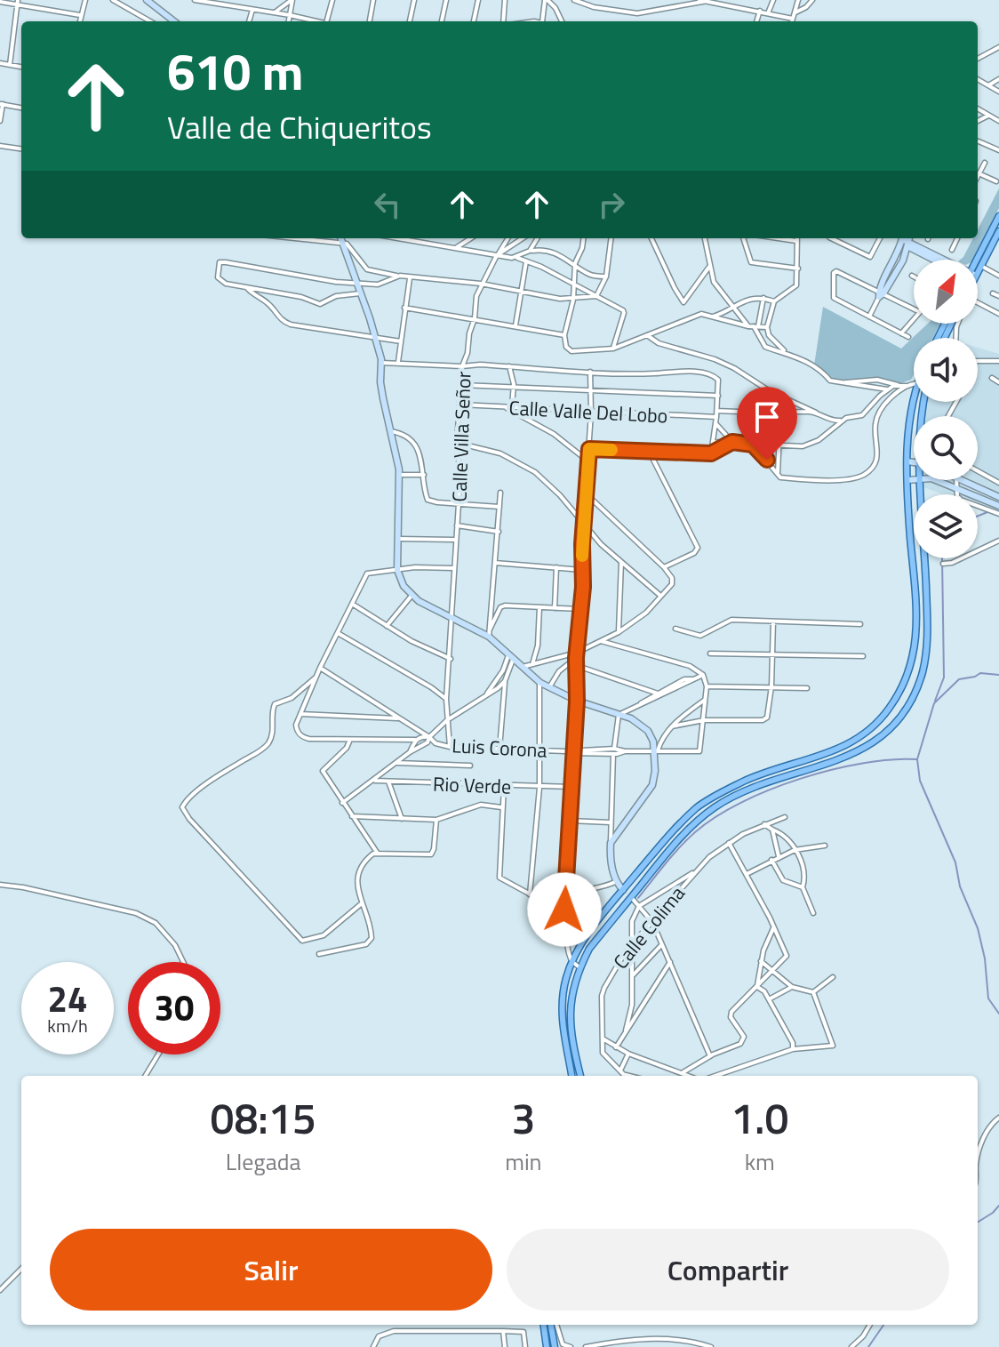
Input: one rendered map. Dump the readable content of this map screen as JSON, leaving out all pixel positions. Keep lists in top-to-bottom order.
{
  "streets": {
    "street": [
      "Calle Valle Del Lobo",
      "Calle Villa Señor",
      "Luis Corona",
      "Rio Verde",
      "Calle Colima"
    ]
  },
  "crossings": [
    ["Calle Valle Del Lobo", "Calle Villa Señor"],
    ["Calle Villa Señor", "Luis Corona"]
  ],
  "north": "top right",
  "page": {
    "turn": ["610 m", "Valle de Chiqueritos"],
    "speed": "24 km/h",
    "limit": "30",
    "eta": [
      "08:15",
      "Llegada",
      "3",
      "min",
      "1.0",
      "km"
    ],
    "buttons": ["Salir", "Compartir"]
  }
}
